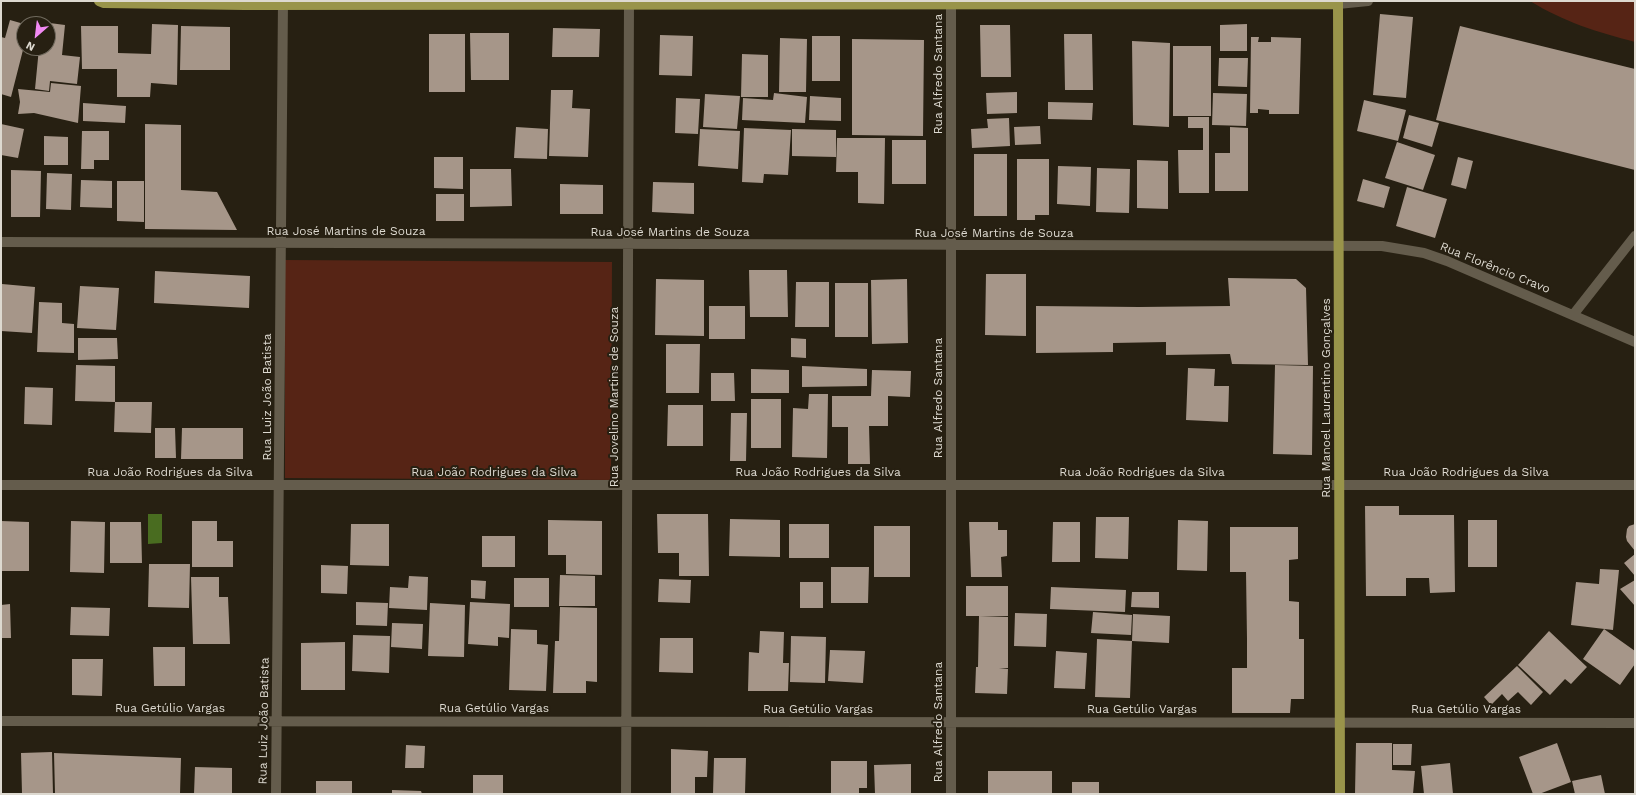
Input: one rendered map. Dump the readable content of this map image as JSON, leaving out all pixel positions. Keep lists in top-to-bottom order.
{
  "streets": {
    "main road": ["Rua Manoel Laurentino Gonçalves"],
    "street": [
      "Rua Alfredo Santana",
      "Rua José Martins de Souza",
      "Rua Florêncio Cravo",
      "Rua Luiz João Batista",
      "Rua Jovelino Martins de Souza",
      "Rua João Rodrigues da Silva",
      "Rua Getúlio Vargas"
    ]
  },
  "crossings": [
    ["Rua Alfredo Santana", "Rua José Martins de Souza"],
    ["Rua Alfredo Santana", "Rua João Rodrigues da Silva"],
    ["Rua Alfredo Santana", "Rua Getúlio Vargas"],
    ["Rua José Martins de Souza", "Rua Florêncio Cravo"],
    ["Rua José Martins de Souza", "Rua Luiz João Batista"],
    ["Rua José Martins de Souza", "Rua Jovelino Martins de Souza"],
    ["Rua José Martins de Souza", "Rua Manoel Laurentino Gonçalves"],
    ["Rua Florêncio Cravo", "Rua Manoel Laurentino Gonçalves"],
    ["Rua Luiz João Batista", "Rua João Rodrigues da Silva"],
    ["Rua Luiz João Batista", "Rua Getúlio Vargas"],
    ["Rua Jovelino Martins de Souza", "Rua João Rodrigues da Silva"],
    ["Rua Jovelino Martins de Souza", "Rua Getúlio Vargas"],
    ["Rua Manoel Laurentino Gonçalves", "Rua João Rodrigues da Silva"],
    ["Rua Manoel Laurentino Gonçalves", "Rua Getúlio Vargas"]
  ],
  "north": "bottom left"
}
